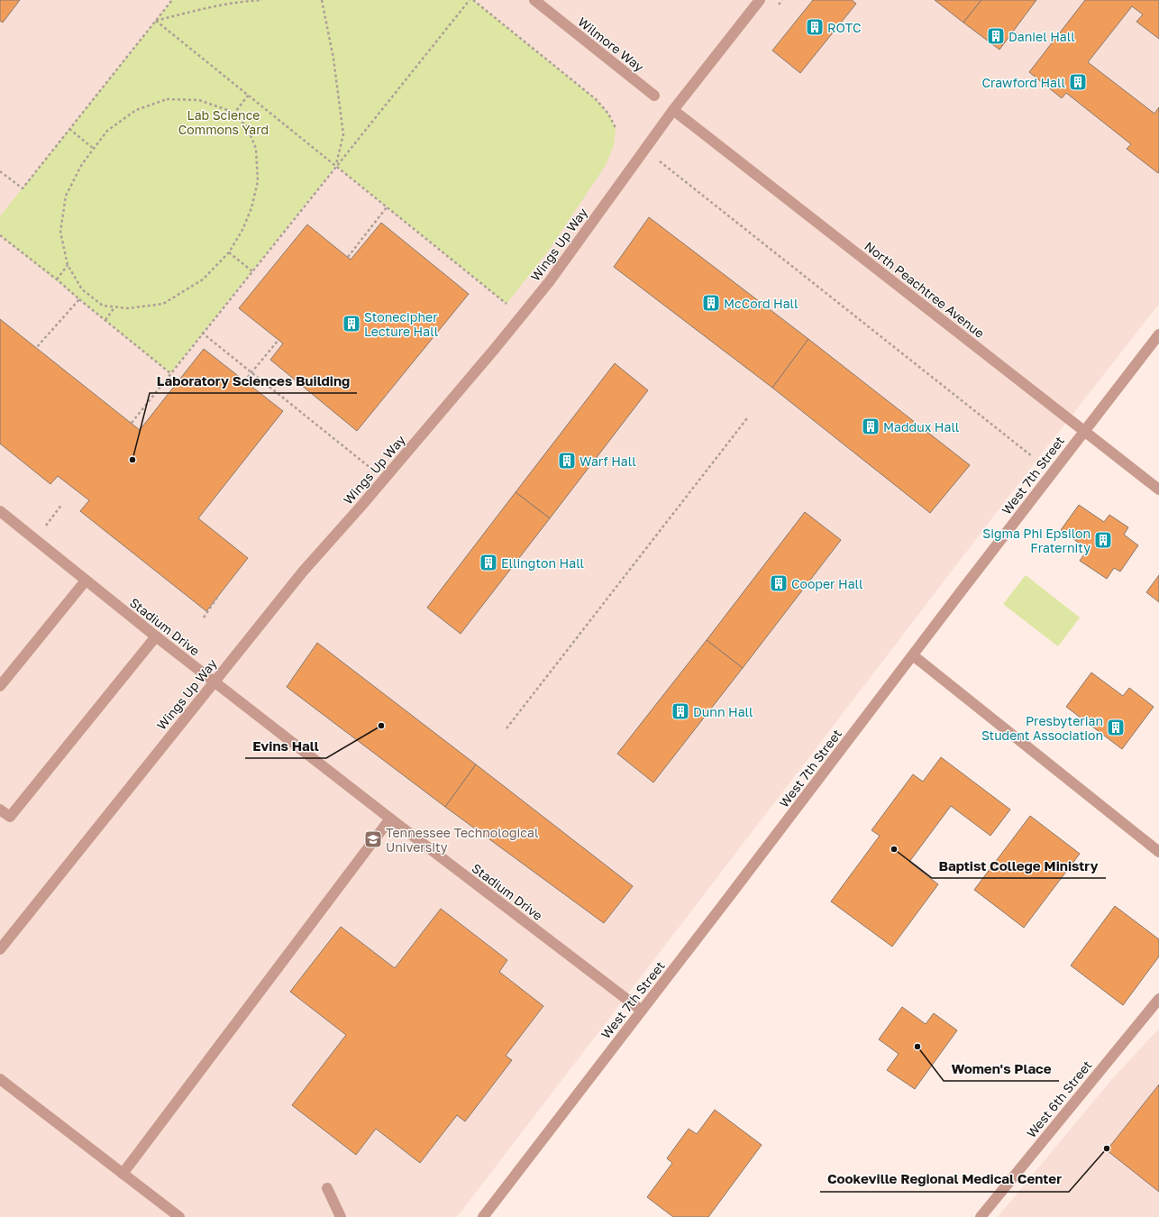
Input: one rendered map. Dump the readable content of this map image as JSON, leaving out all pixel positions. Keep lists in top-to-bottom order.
{
  "streets": {
    "street": [
      "Wilmore Way",
      "Wings Up Way",
      "North Peachtree Avenue",
      "West 7th Street",
      "Stadium Drive",
      "West 6th Street"
    ]
  },
  "crossings": [
    ["Wings Up Way", "North Peachtree Avenue"],
    ["Wings Up Way", "Stadium Drive"],
    ["North Peachtree Avenue", "West 7th Street"],
    ["West 7th Street", "Stadium Drive"]
  ],
  "parks": ["Lab Science Commons Yard"],
  "places": {
    "building": [
      "ROTC",
      "Daniel Hall",
      "Crawford Hall",
      "McCord Hall",
      "Stonecipher Lecture Hall",
      "Maddux Hall",
      "Warf Hall",
      "Sigma Phi Epsilon Fraternity",
      "Ellington Hall",
      "Cooper Hall",
      "Dunn Hall",
      "Presbyterian Student Association"
    ],
    "other": [
      "Laboratory Sciences Building",
      "Evins Hall",
      "Baptist College Ministry",
      "Women's Place",
      "Cookeville Regional Medical Center"
    ],
    "school or university": ["Tennessee Technological University"]
  }
}
